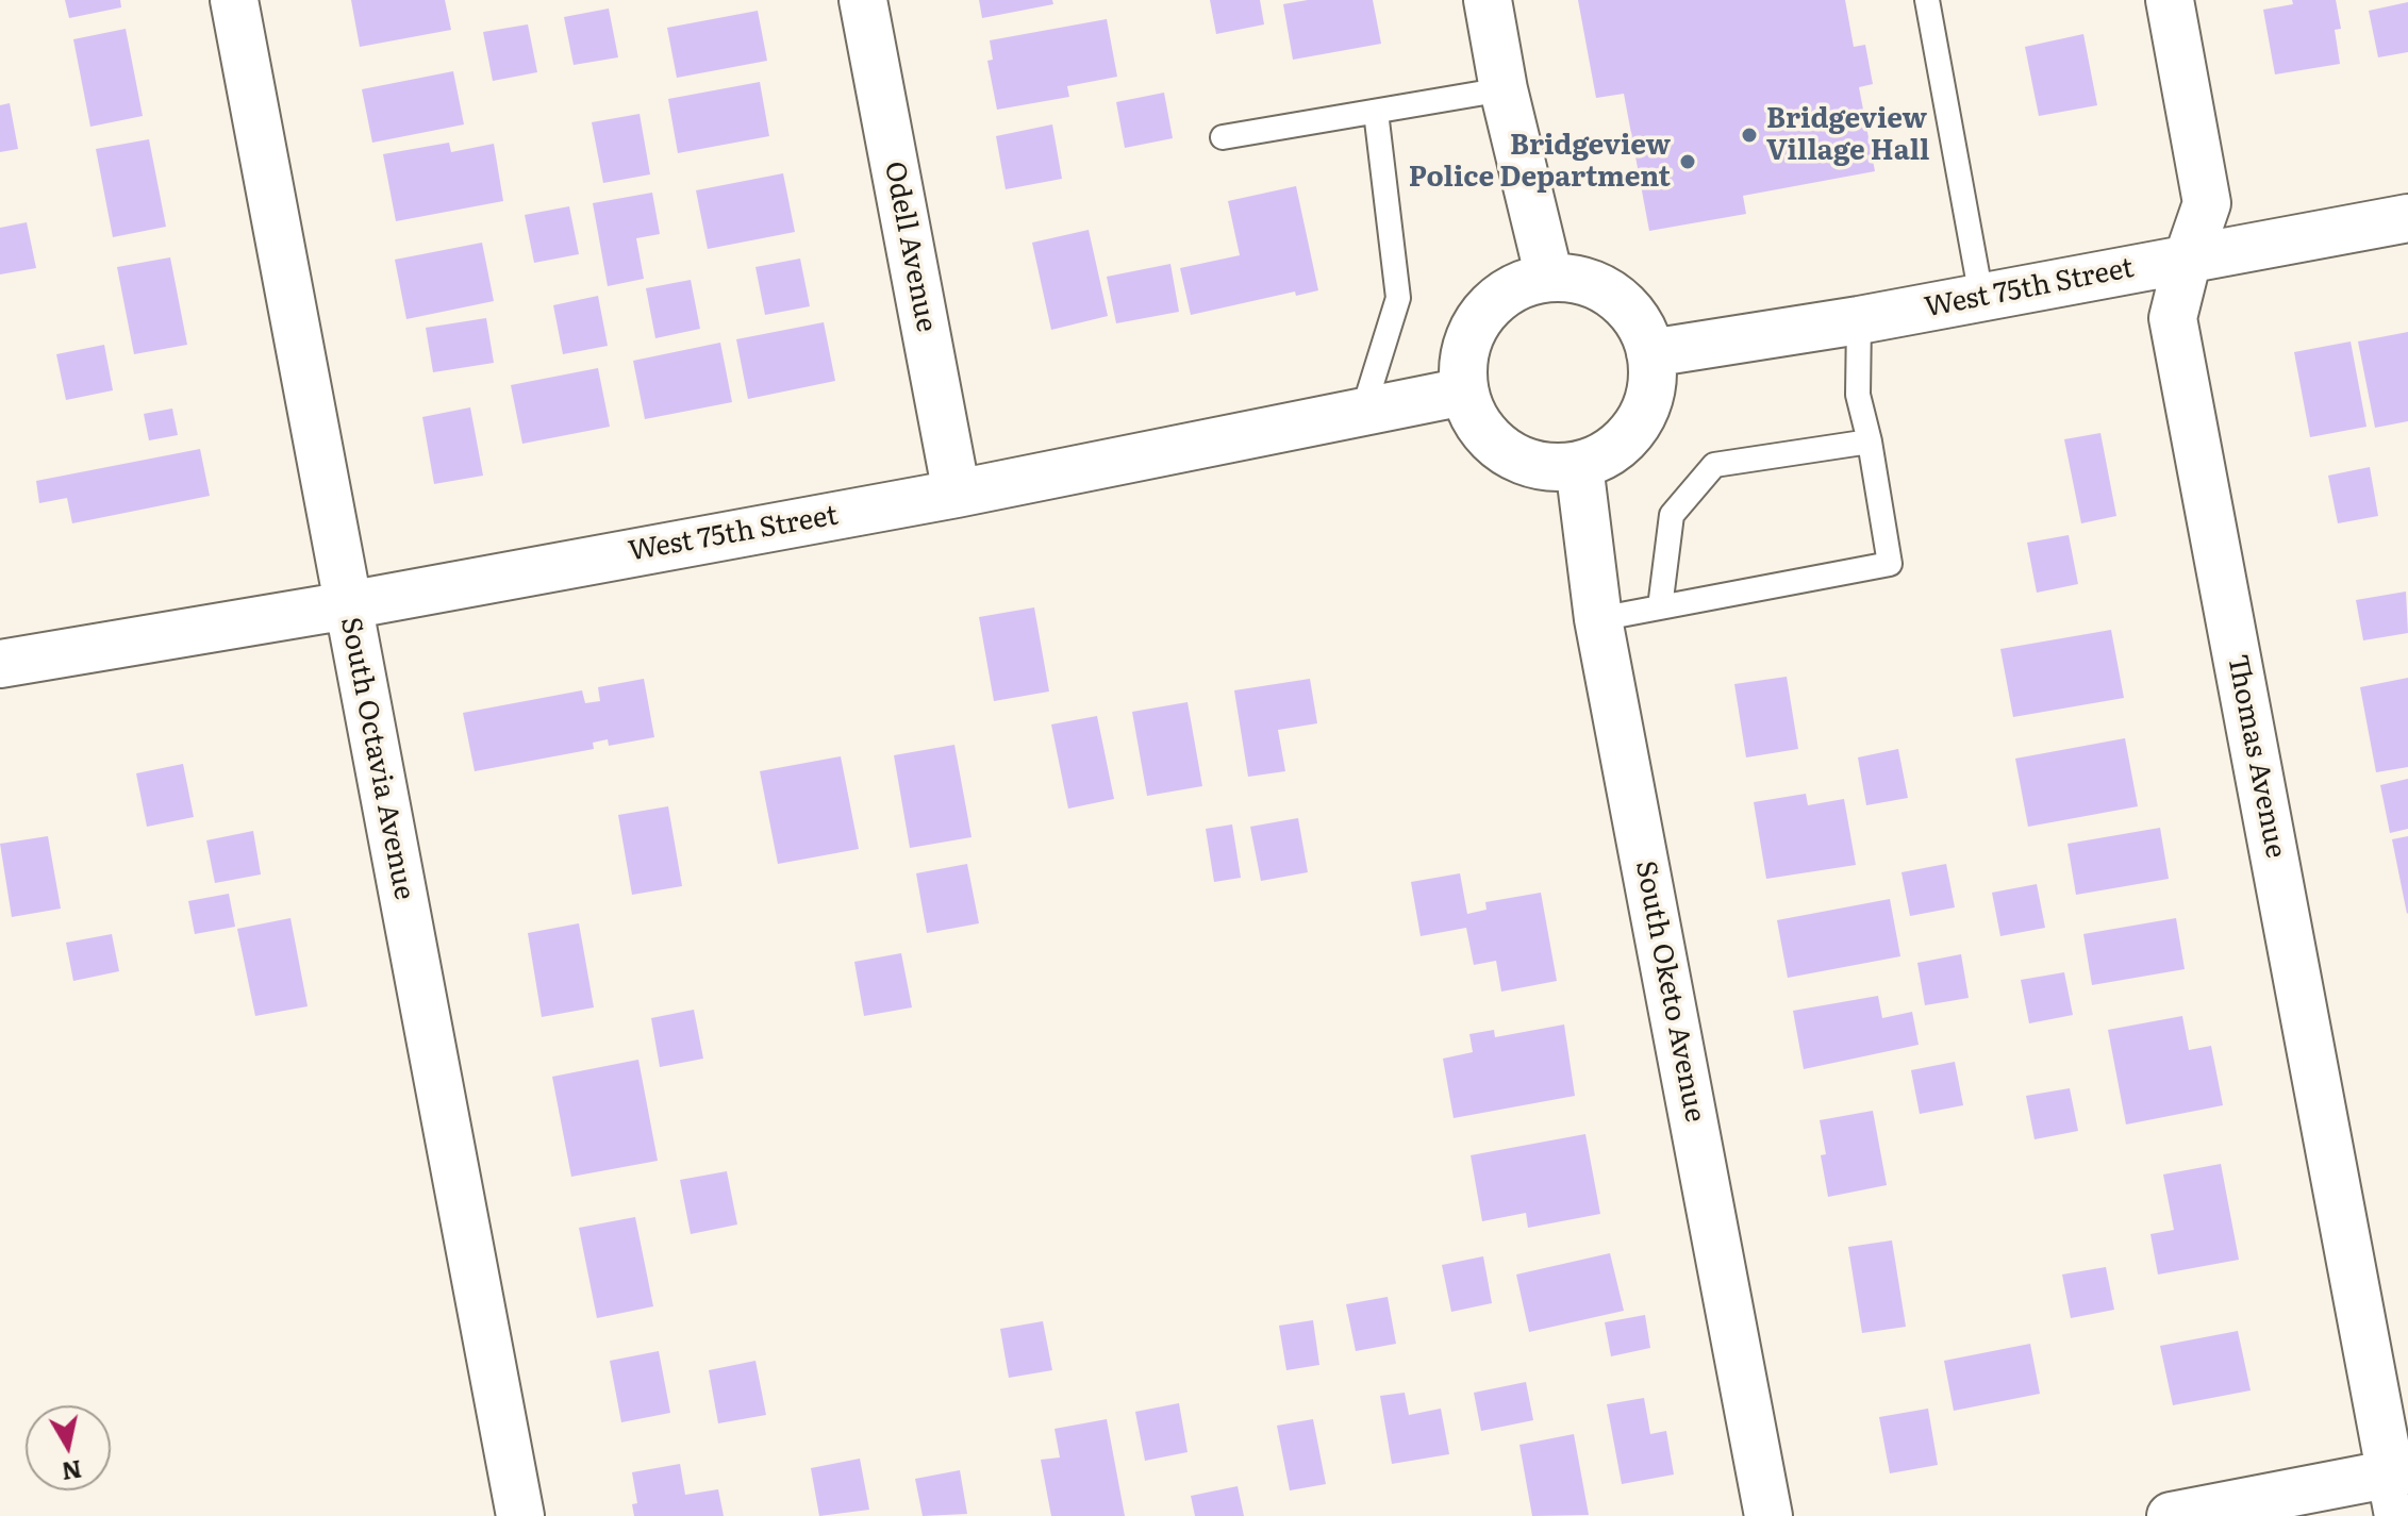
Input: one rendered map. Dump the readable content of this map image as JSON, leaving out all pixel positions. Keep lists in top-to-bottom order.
{
  "streets": {
    "street": [
      "Odell Avenue",
      "West 75th Street",
      "Thomas Avenue",
      "South Octavia Avenue",
      "South Oketo Avenue"
    ]
  },
  "crossings": [
    ["Odell Avenue", "West 75th Street"],
    ["West 75th Street", "Thomas Avenue"],
    ["West 75th Street", "South Octavia Avenue"],
    ["West 75th Street", "South Oketo Avenue"]
  ],
  "places": ["Bridgeview Village Hall", "Bridgeview Police Department"],
  "north": "bottom"
}
